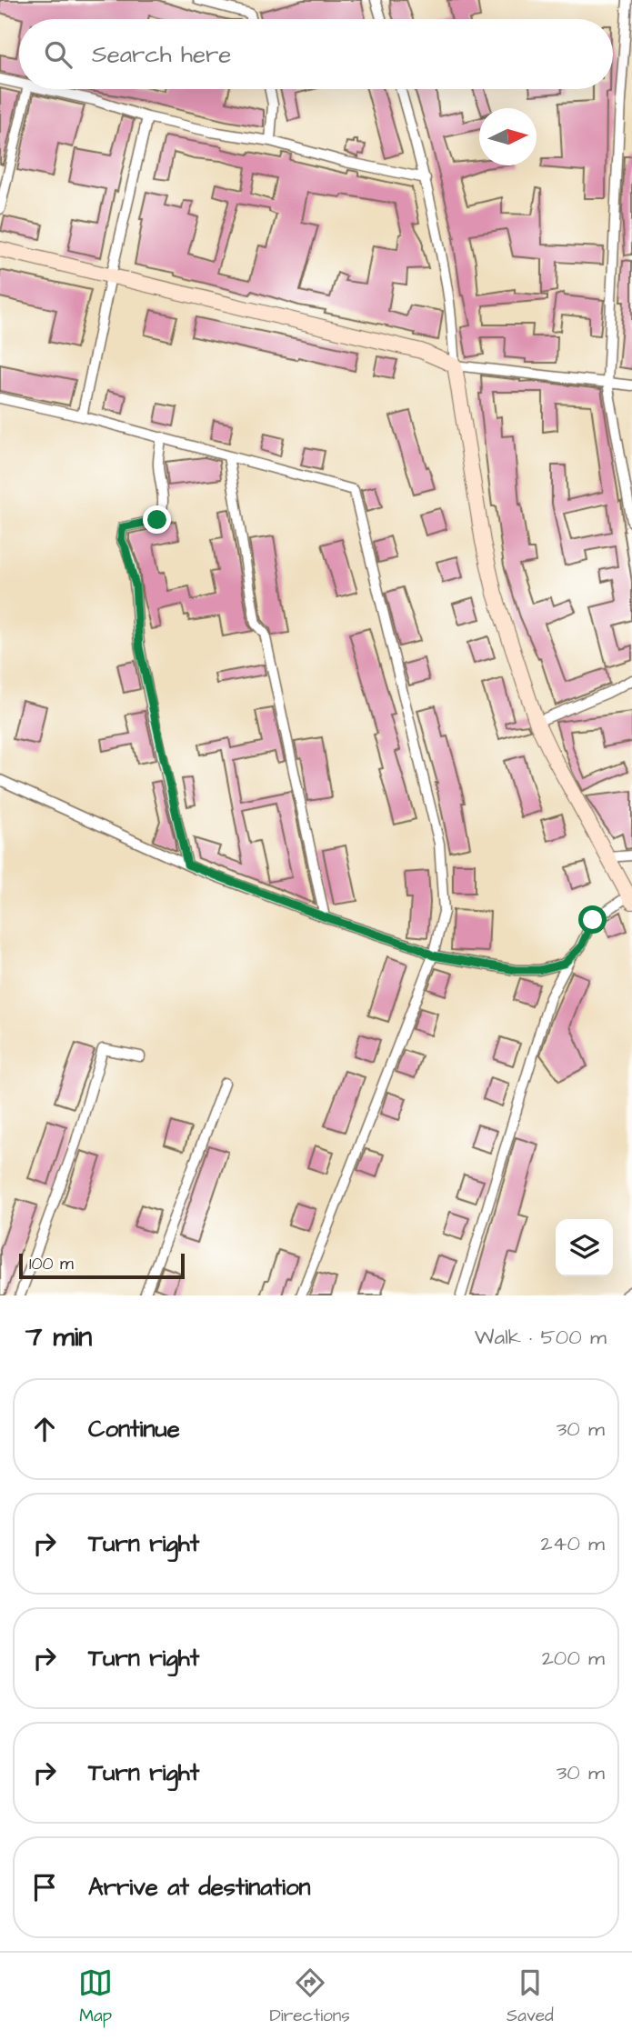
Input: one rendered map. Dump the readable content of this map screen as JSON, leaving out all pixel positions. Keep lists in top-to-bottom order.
{
  "scale_bar": "100 m",
  "north": "right",
  "page": {
    "search": "Search here",
    "scale": "100 m",
    "heading": ["7 min", "Walk · 500 m"],
    "list": [
      ["Continue", "30 m"],
      ["Turn right", "240 m"],
      ["Turn right", "200 m"],
      ["Turn right", "30 m"],
      "Arrive at destination"
    ],
    "nav": ["Map", "Directions", "Saved"]
  }
}
